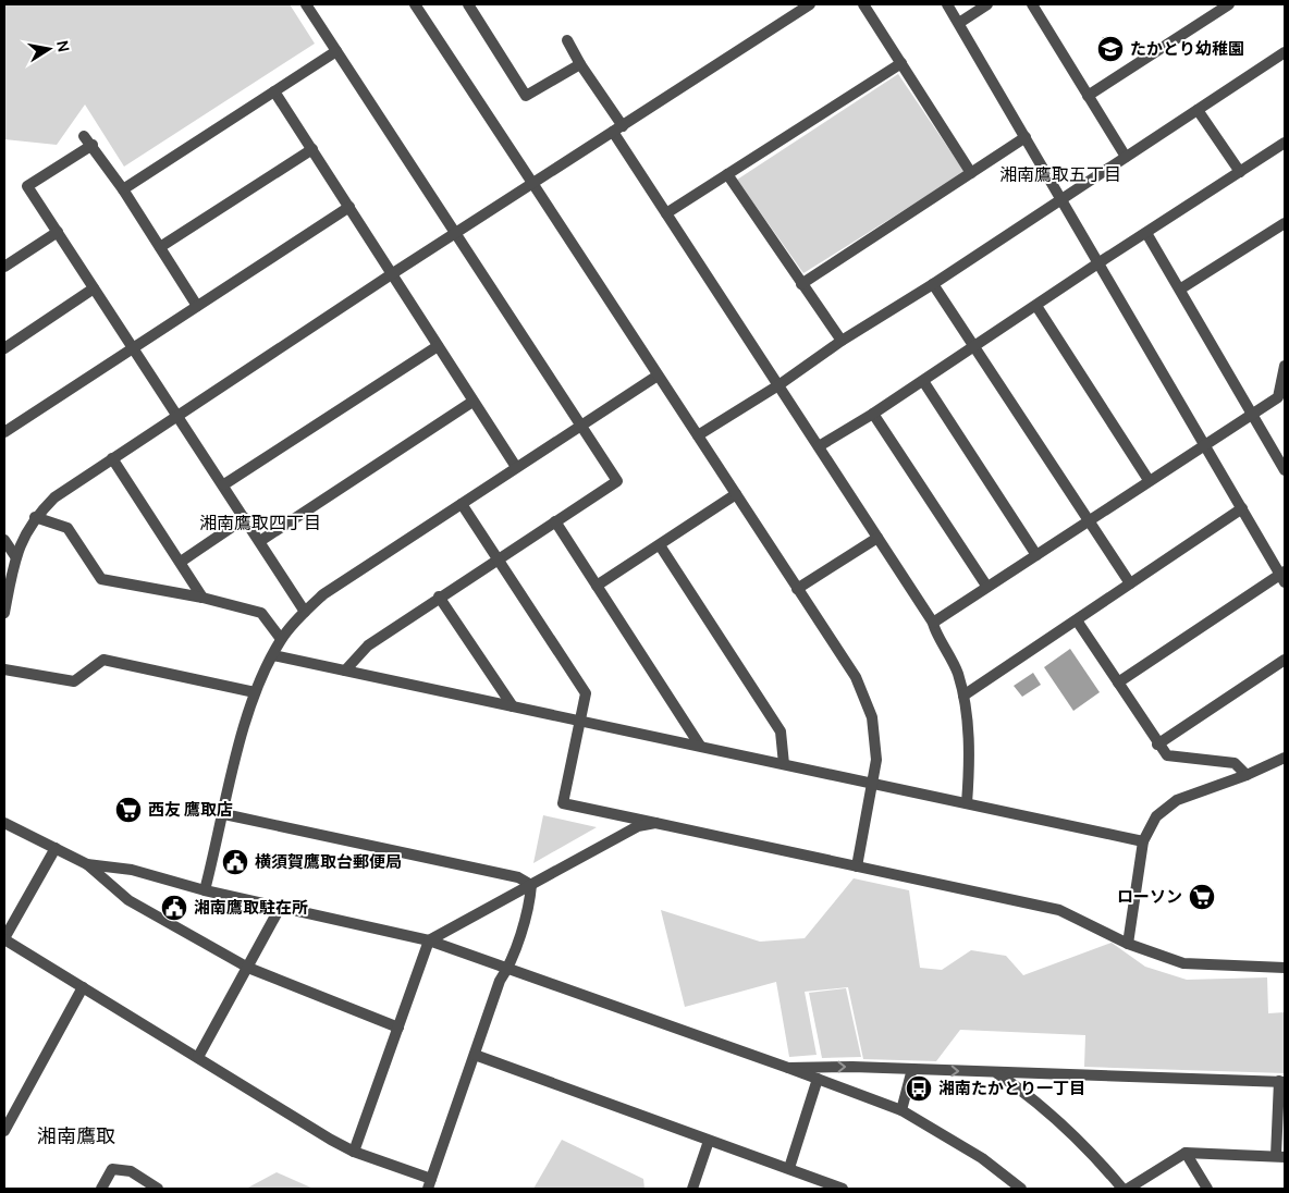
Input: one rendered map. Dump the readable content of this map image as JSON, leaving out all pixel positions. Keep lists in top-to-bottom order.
{
  "districts": ["湘南鷹取五丁目", "湘南鷹取四丁目", "湘南鷹取"],
  "places": {
    "school or university": ["たかとり幼稚園"],
    "supermarket": ["西友 鷹取店", "ローソン"],
    "public building": ["横須賀鷹取台郵便局", "湘南鷹取駐在所"],
    "bus stop": ["湘南たかとり一丁目"]
  },
  "north": "right"
}
